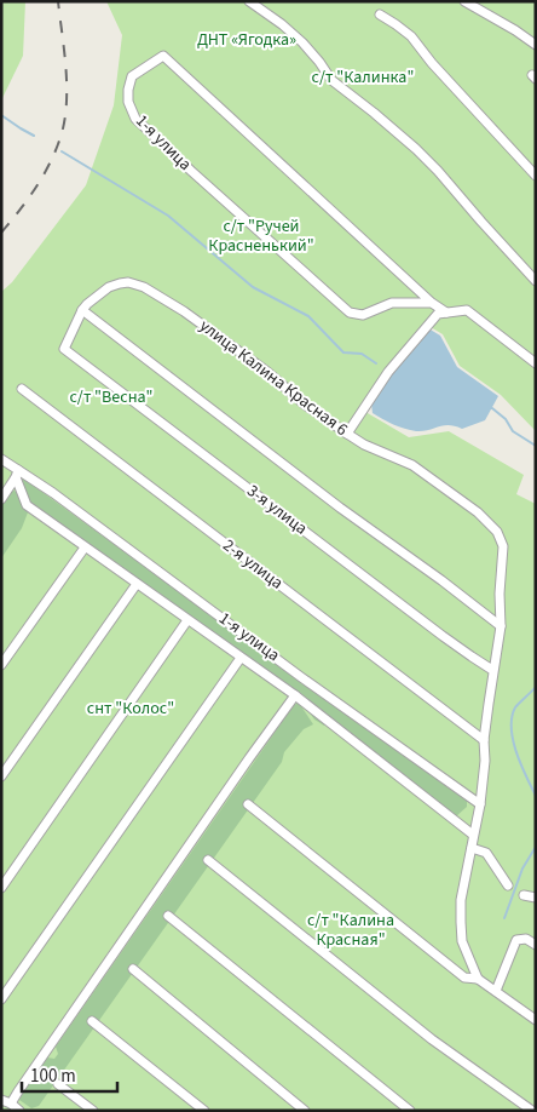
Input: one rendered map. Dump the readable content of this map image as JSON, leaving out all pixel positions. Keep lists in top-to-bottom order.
{
  "streets": {
    "street": [
      "1-я улица",
      "улица Калина Красная 6",
      "3-я улица",
      "2-я улица"
    ]
  },
  "crossings": [
    ["1-я улица", "улица Калина Красная 6"],
    ["улица Калина Красная 6", "3-я улица"],
    ["улица Калина Красная 6", "2-я улица"]
  ],
  "parks": [
    "ДНТ «Ягодка»",
    "с/т \"Калинка\"",
    "с/т \"Ручей Красненький\"",
    "с/т \"Весна\"",
    "снт \"Колос\"",
    "с/т \"Калина Красная\""
  ],
  "scale_bar": "100 m"
}
